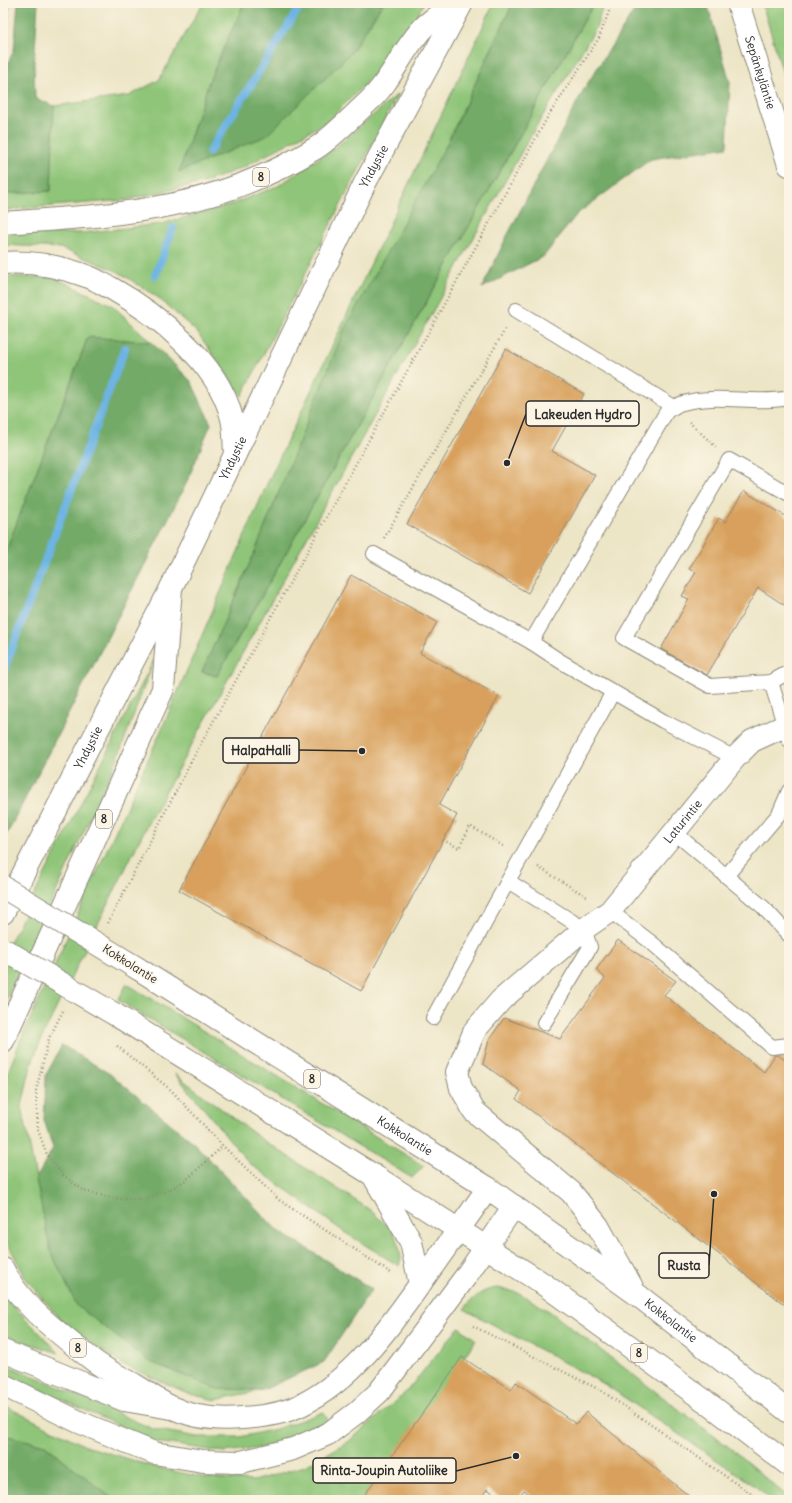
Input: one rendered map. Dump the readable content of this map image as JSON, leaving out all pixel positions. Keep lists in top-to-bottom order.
{
  "streets": {
    "main road": [
      "Sepänkyläntie",
      "Yhdystie",
      "8",
      "Laturintie",
      "Kokkolantie"
    ]
  },
  "crossings": [
    ["Yhdystie", "8"],
    ["Laturintie", "Kokkolantie"]
  ],
  "places": [
    "Lakeuden Hydro",
    "HalpaHalli",
    "Rusta",
    "Rinta-Joupin Autoliike"
  ]
}
